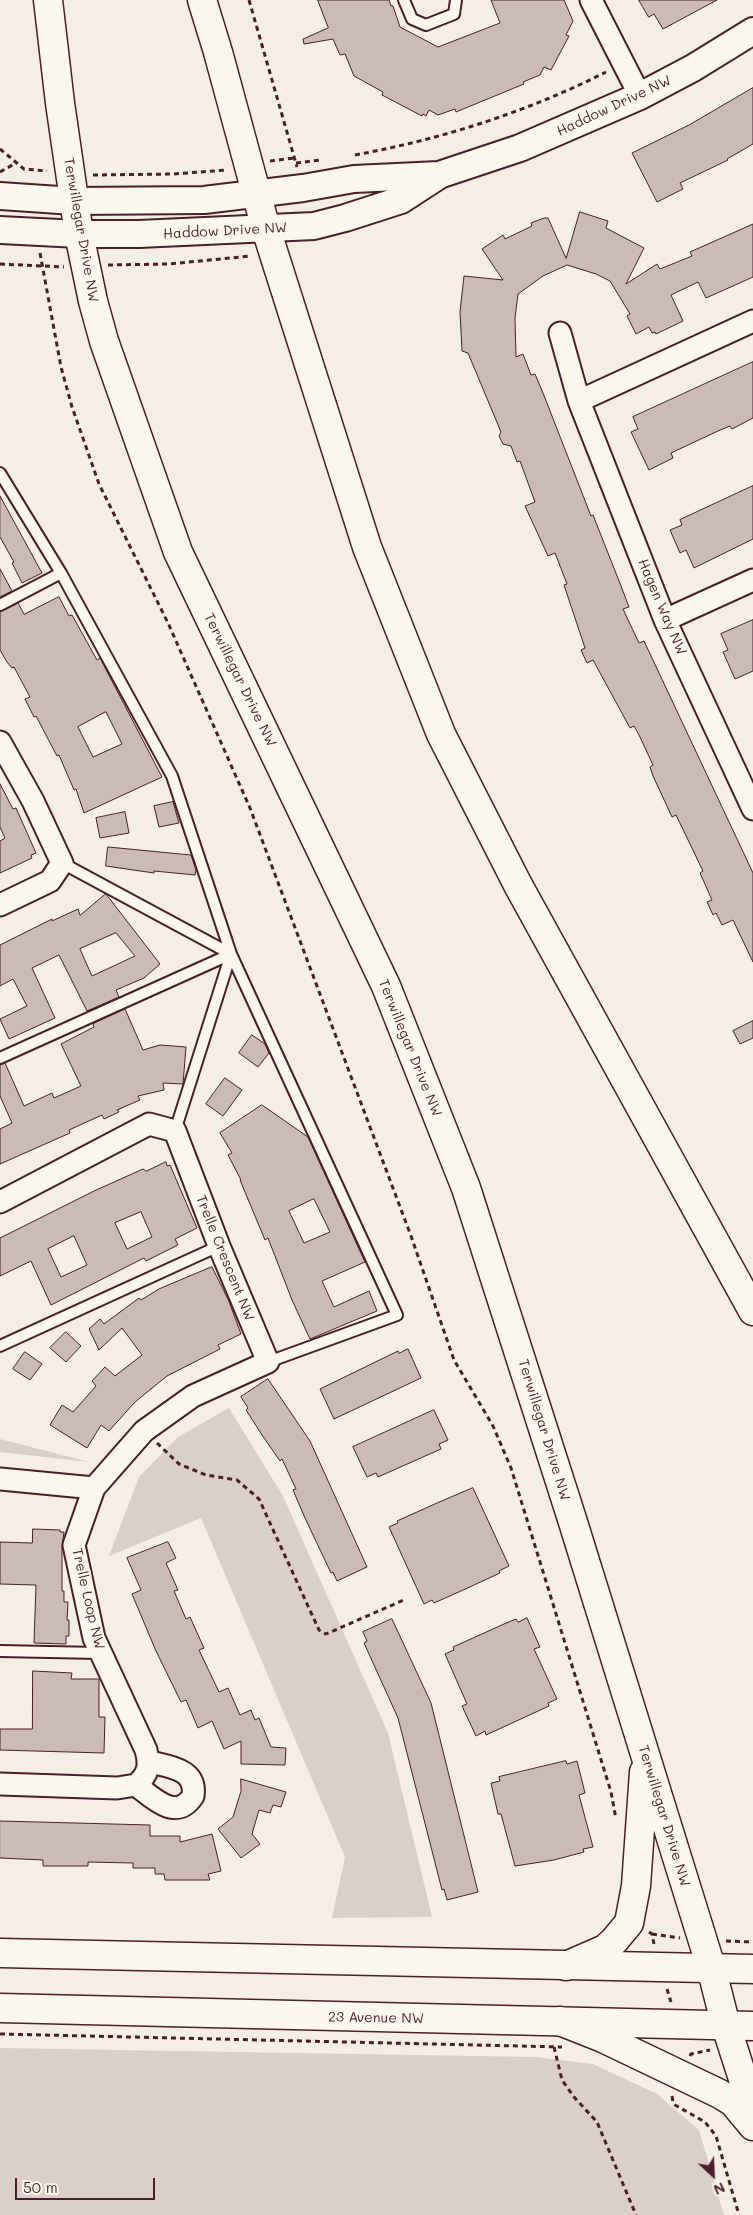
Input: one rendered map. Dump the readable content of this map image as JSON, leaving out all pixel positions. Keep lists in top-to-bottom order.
{
  "streets": {
    "main road": ["Terwillegar Drive NW", "23 Avenue NW"],
    "street": [
      "Haddow Drive NW",
      "Hagen Way NW",
      "Trelle Crescent NW",
      "Trelle Loop NW"
    ]
  },
  "crossings": [
    ["Haddow Drive NW", "Terwillegar Drive NW"],
    ["Terwillegar Drive NW", "23 Avenue NW"]
  ],
  "scale_bar": "50 m",
  "north": "bottom right"
}
